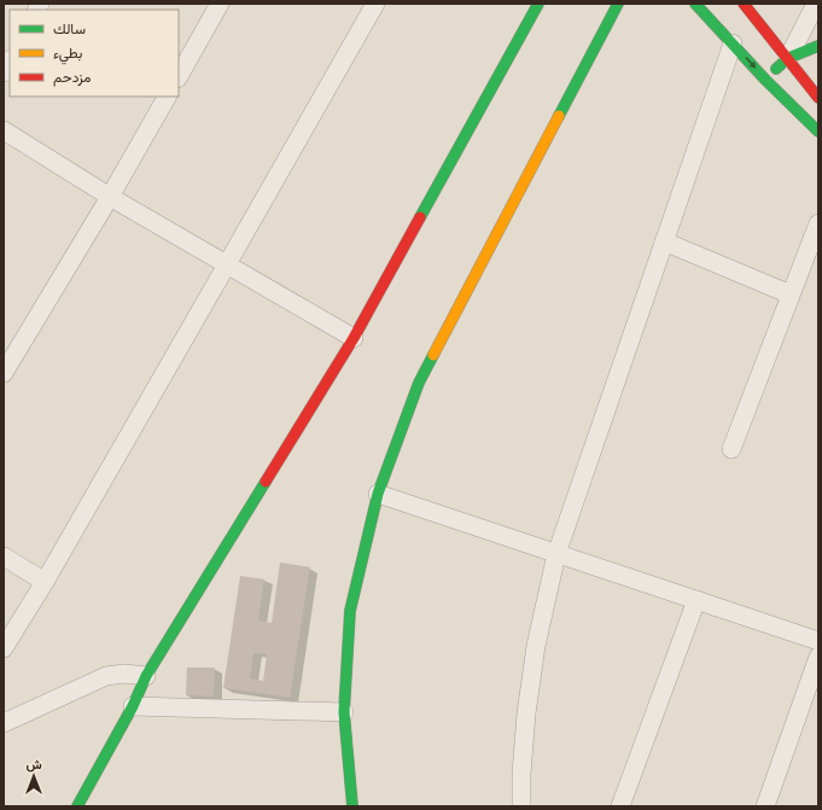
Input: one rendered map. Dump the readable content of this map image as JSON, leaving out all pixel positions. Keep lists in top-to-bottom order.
{
  "legend": ["سالك", "بطيء", "مزدحم"],
  "north": "top"
}
